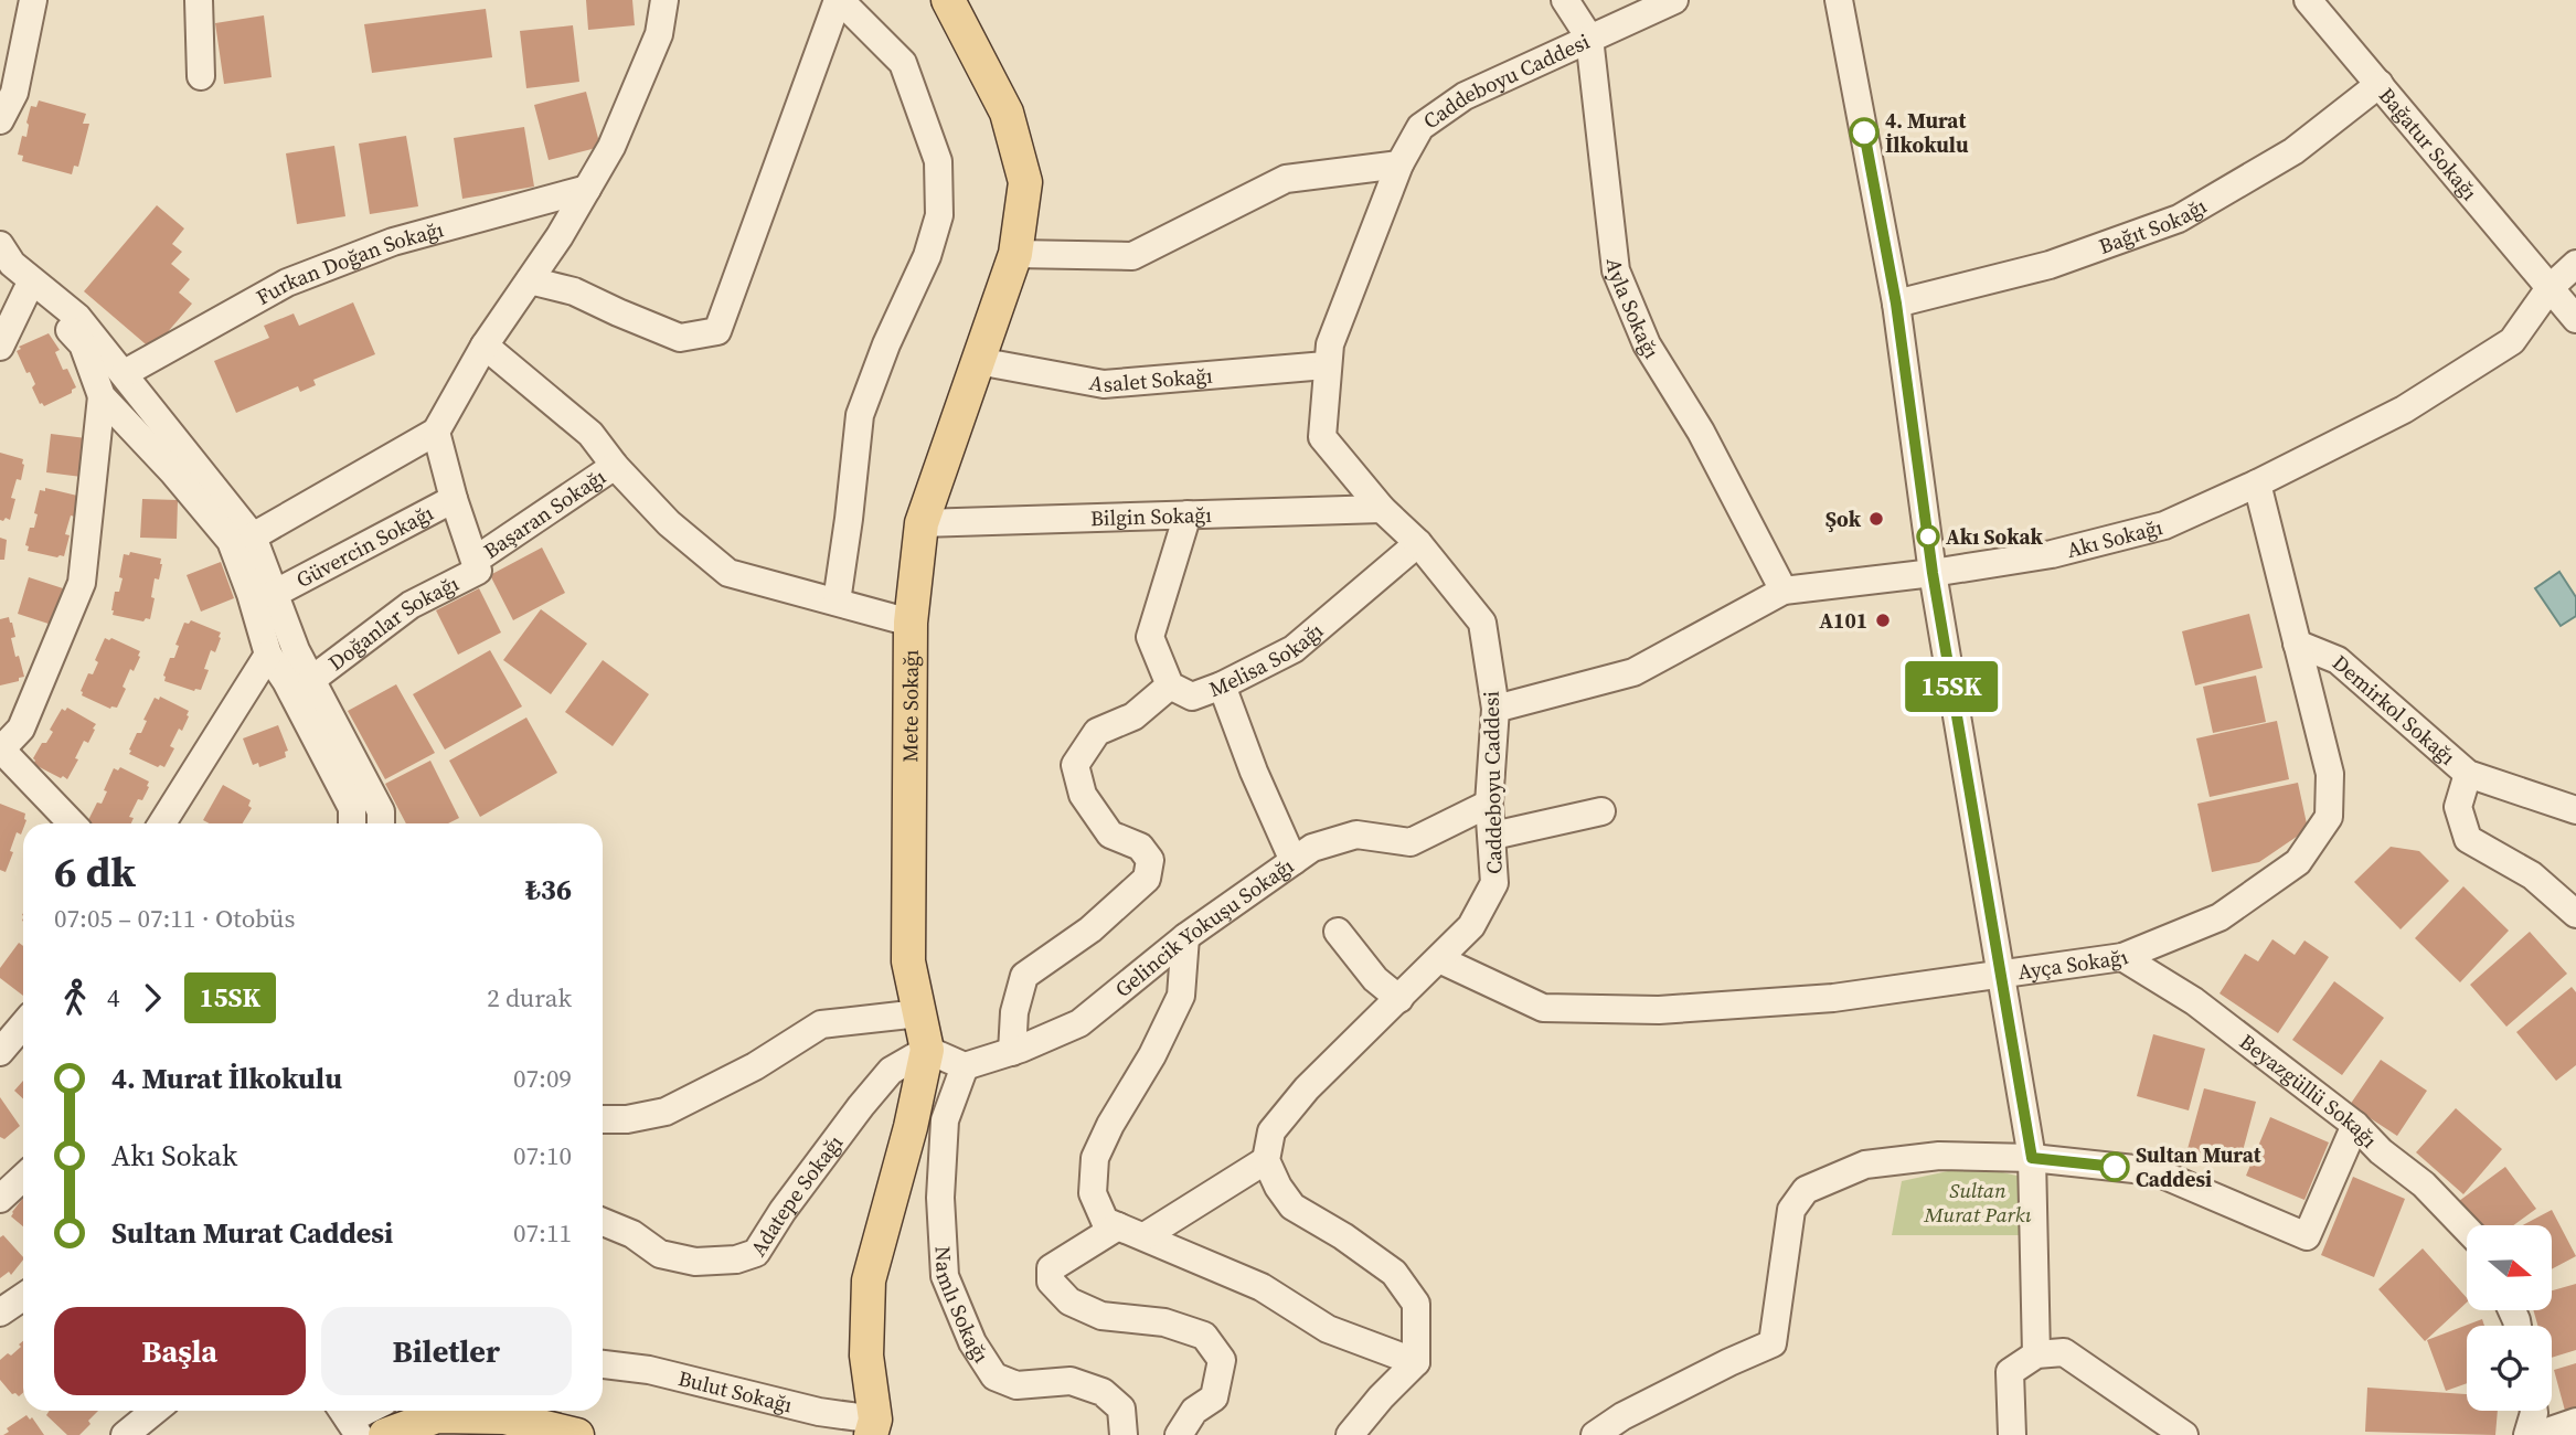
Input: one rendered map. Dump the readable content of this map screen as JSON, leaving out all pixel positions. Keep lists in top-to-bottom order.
{
  "streets": {
    "main road": ["Mete Sokağı"],
    "street": [
      "Caddeboyu Caddesi",
      "Bağatur Sokağı",
      "Bağıt Sokağı",
      "Furkan Doğan Sokağı",
      "Ayla Sokağı",
      "Asalet Sokağı",
      "Başaran Sokağı",
      "Bilgin Sokağı",
      "Akı Sokağı",
      "Güvercin Sokağı",
      "Doğanlar Sokağı",
      "Melisa Sokağı",
      "Demirkol Sokağı",
      "Gelincik Yokuşu Sokağı",
      "Ayça Sokağı",
      "Beyazgüllü Sokağı",
      "Adatepe Sokağı",
      "Namlı Sokağı",
      "Bulut Sokağı"
    ]
  },
  "crossings": [
    ["Caddeboyu Caddesi", "Ayla Sokağı"],
    ["Caddeboyu Caddesi", "Asalet Sokağı"],
    ["Caddeboyu Caddesi", "Bilgin Sokağı"],
    ["Caddeboyu Caddesi", "Akı Sokağı"],
    ["Caddeboyu Caddesi", "Melisa Sokağı"],
    ["Caddeboyu Caddesi", "Gelincik Yokuşu Sokağı"],
    ["Caddeboyu Caddesi", "Ayça Sokağı"],
    ["Bağatur Sokağı", "Bağıt Sokağı"],
    ["Bağatur Sokağı", "Akı Sokağı"],
    ["Ayla Sokağı", "Akı Sokağı"],
    ["Asalet Sokağı", "Mete Sokağı"],
    ["Başaran Sokağı", "Doğanlar Sokağı"],
    ["Bilgin Sokağı", "Mete Sokağı"],
    ["Akı Sokağı", "Ayça Sokağı"],
    ["Mete Sokağı", "Adatepe Sokağı"],
    ["Mete Sokağı", "Bulut Sokağı"],
    ["Demirkol Sokağı", "Ayça Sokağı"],
    ["Gelincik Yokuşu Sokağı", "Namlı Sokağı"],
    ["Ayça Sokağı", "Beyazgüllü Sokağı"]
  ],
  "parks": ["Sultan Murat Parkı"],
  "places": [
    "4. Murat İlkokulu",
    "Şok",
    "Akı Sokak",
    "A101",
    "Sultan Murat Caddesi"
  ],
  "lines": ["bus line 15SK"],
  "north": "right",
  "page": {
    "on_map": "15SK",
    "heading": ["6 dk", "07:05 – 07:11 · Otobüs", "₺36"],
    "legs": ["4", "15SK", "2 durak"],
    "list": [
      {
        "name": "4. Murat İlkokulu",
        "value": "07:09"
      },
      {
        "name": "Akı Sokak",
        "value": "07:10"
      },
      {
        "name": "Sultan Murat Caddesi",
        "value": "07:11"
      }
    ],
    "buttons": ["Başla", "Biletler"]
  }
}
